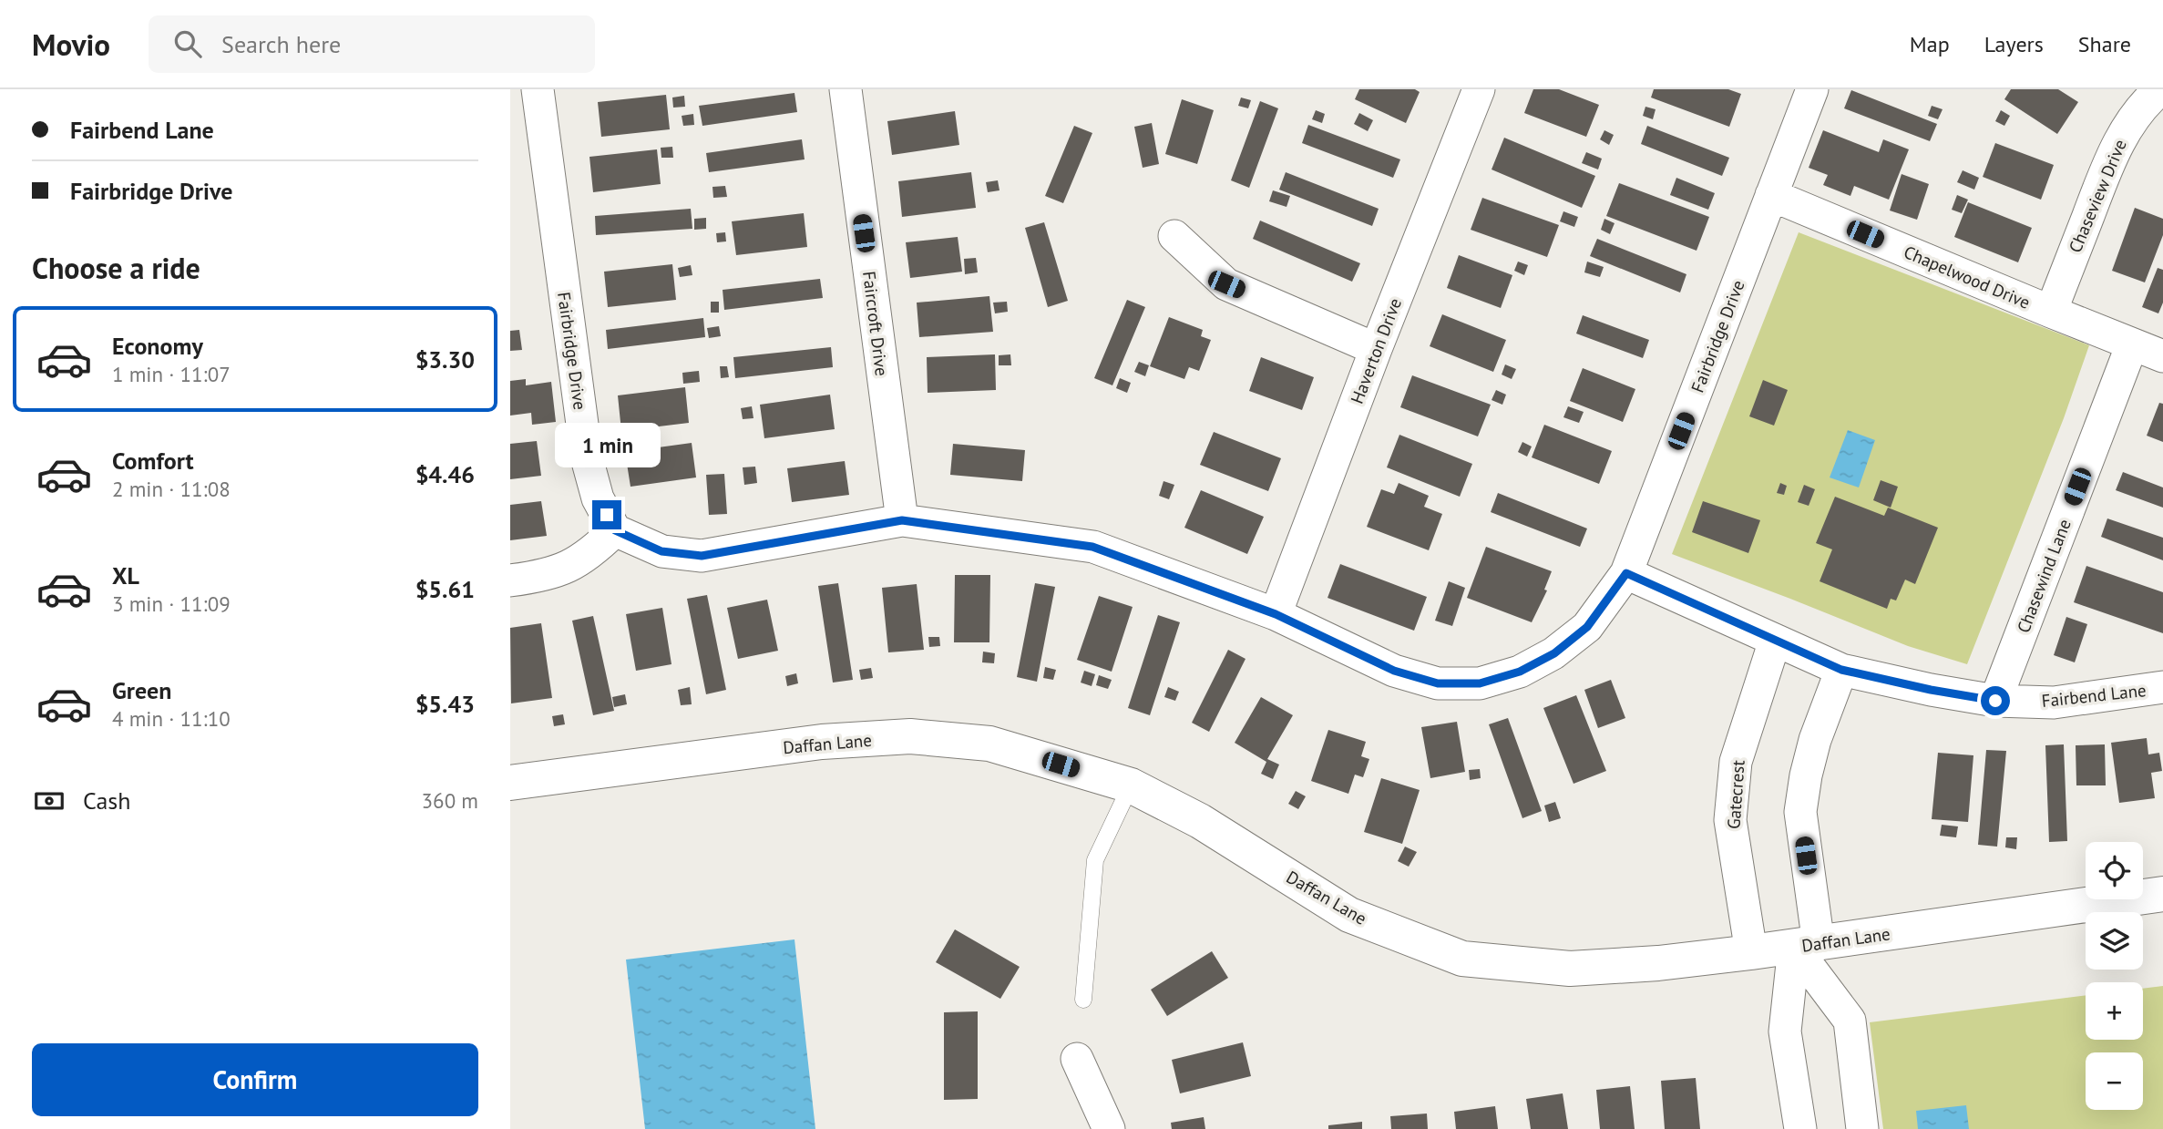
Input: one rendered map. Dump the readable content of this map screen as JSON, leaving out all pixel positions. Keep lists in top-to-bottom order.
{
  "streets": {
    "street": [
      "Chaseview Drive",
      "Chapelwood Drive",
      "Faircroft Drive",
      "Fairbridge Drive",
      "Haverton Drive",
      "Chasewind Lane",
      "Fairbend Lane",
      "Daffan Lane",
      "Gatecrest"
    ]
  },
  "crossings": [
    ["Chaseview Drive", "Chapelwood Drive"],
    ["Chapelwood Drive", "Fairbridge Drive"],
    ["Chapelwood Drive", "Chasewind Lane"],
    ["Faircroft Drive", "Fairbridge Drive"],
    ["Fairbridge Drive", "Haverton Drive"],
    ["Fairbridge Drive", "Fairbend Lane"],
    ["Chasewind Lane", "Fairbend Lane"],
    ["Fairbend Lane", "Gatecrest"],
    ["Daffan Lane", "Gatecrest"]
  ],
  "page": {
    "header": "Movio",
    "search": "Search here",
    "nav": ["Map", "Layers", "Share"],
    "banner": ["Fairbend Lane", "Fairbridge Drive"],
    "heading": "Choose a ride",
    "list": [
      {
        "name": "Economy",
        "note": "1 min · 11:07",
        "value": "$3.30"
      },
      {
        "name": "Comfort",
        "note": "2 min · 11:08",
        "value": "$4.46"
      },
      {
        "name": "XL",
        "note": "3 min · 11:09",
        "value": "$5.61"
      },
      {
        "name": "Green",
        "note": "4 min · 11:10",
        "value": "$5.43"
      }
    ],
    "bubble": "1 min",
    "pay": ["Cash", "360 m"],
    "map_buttons": ["+", "−"],
    "buttons": "Confirm"
  }
}
